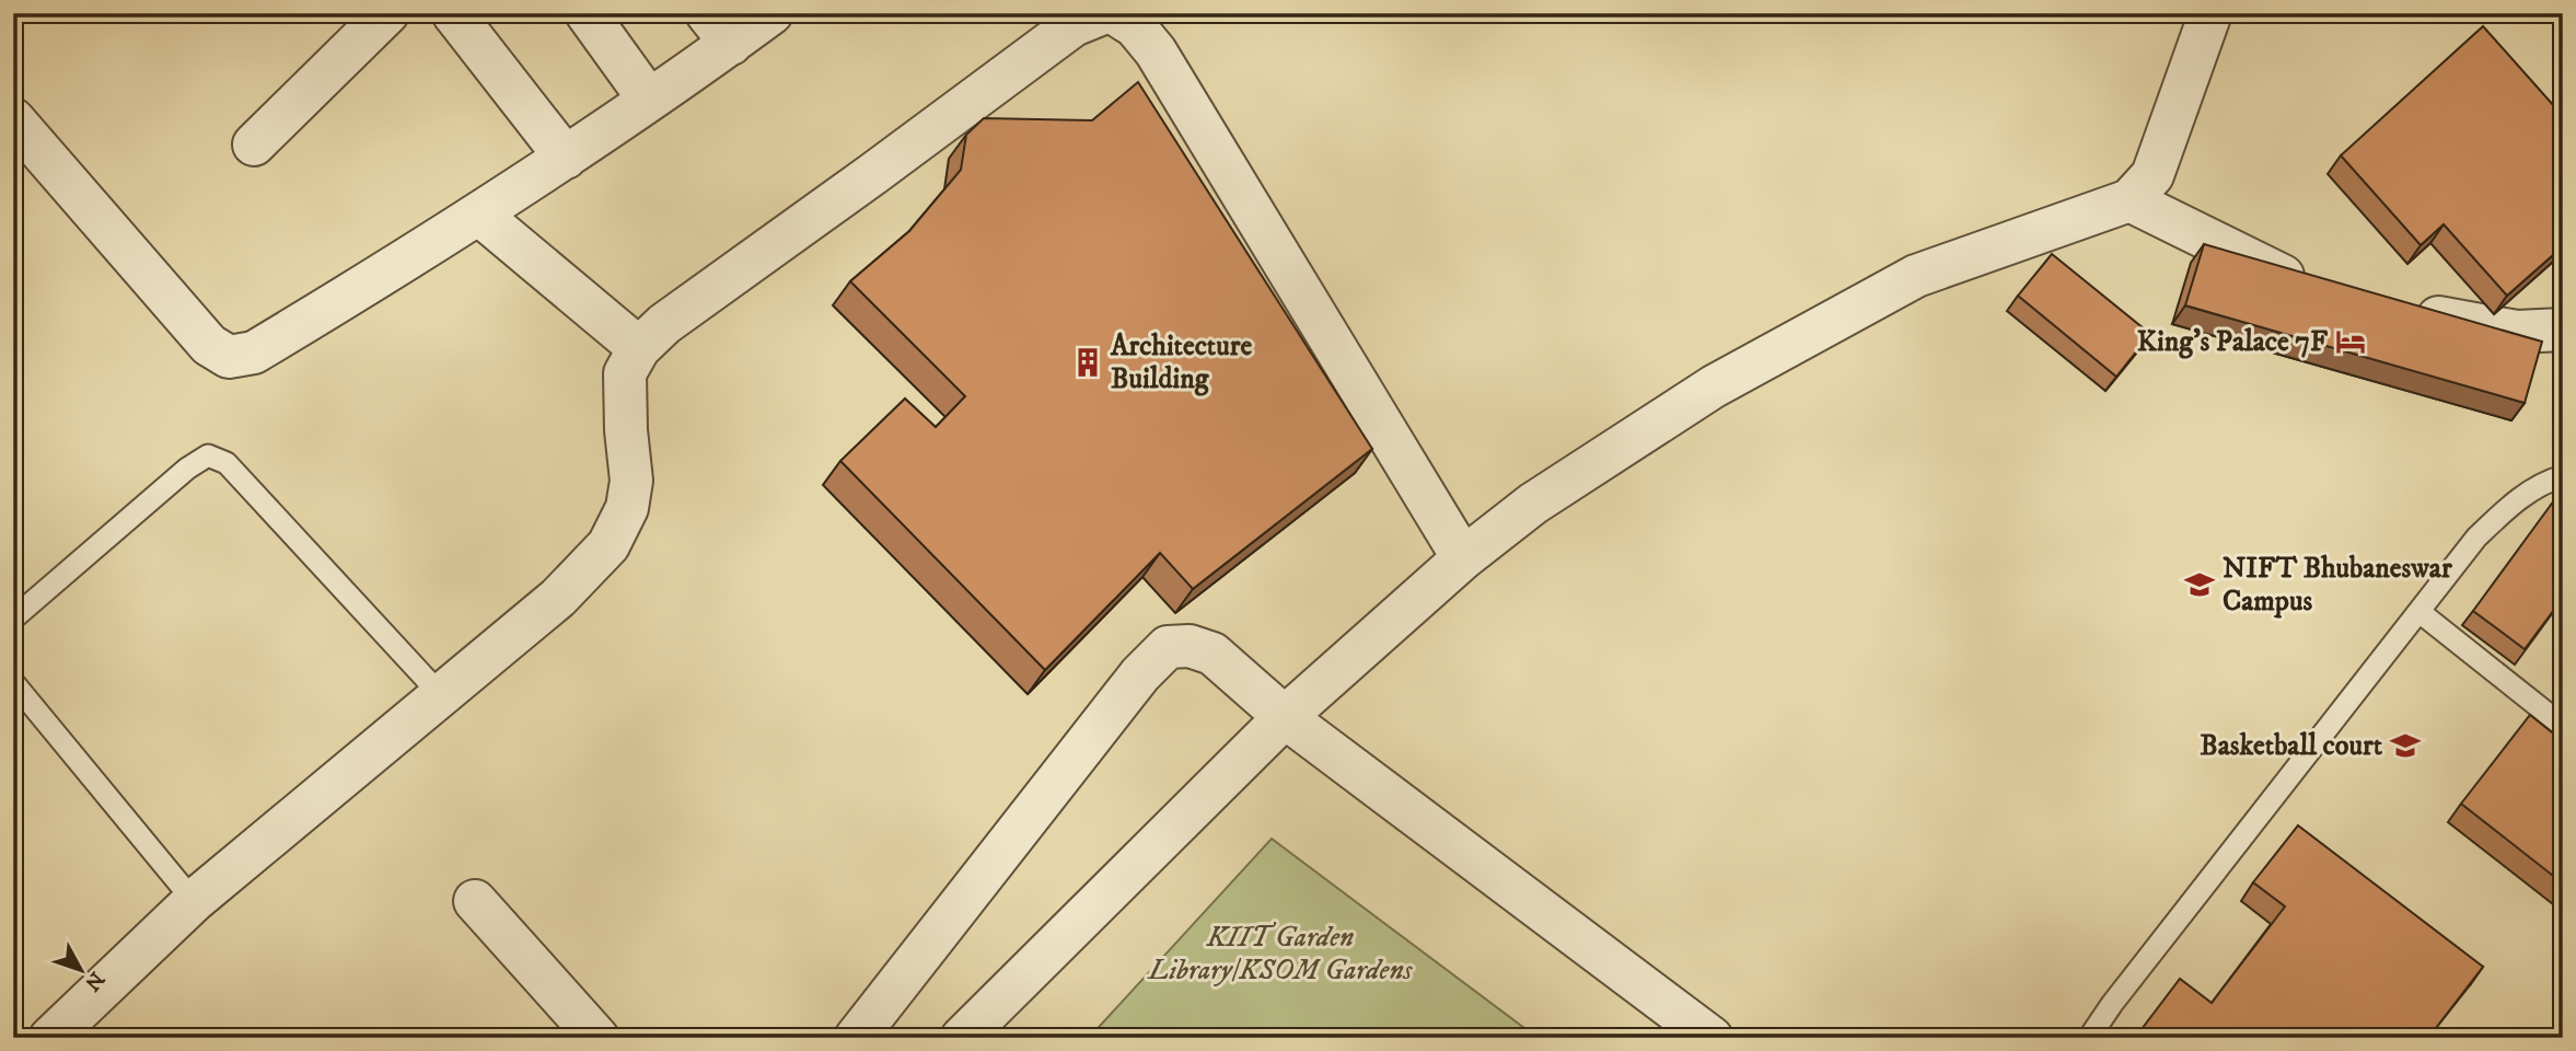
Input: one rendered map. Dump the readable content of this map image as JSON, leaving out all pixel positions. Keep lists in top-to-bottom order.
{
  "parks": ["KIIT Garden Library/KSOM Gardens"],
  "places": {
    "hotel": ["King's Palace 7F"],
    "building": ["Architecture Building"],
    "school or university": ["NIFT Bhubaneswar Campus", "Basketball court"]
  },
  "north": "bottom right"
}
